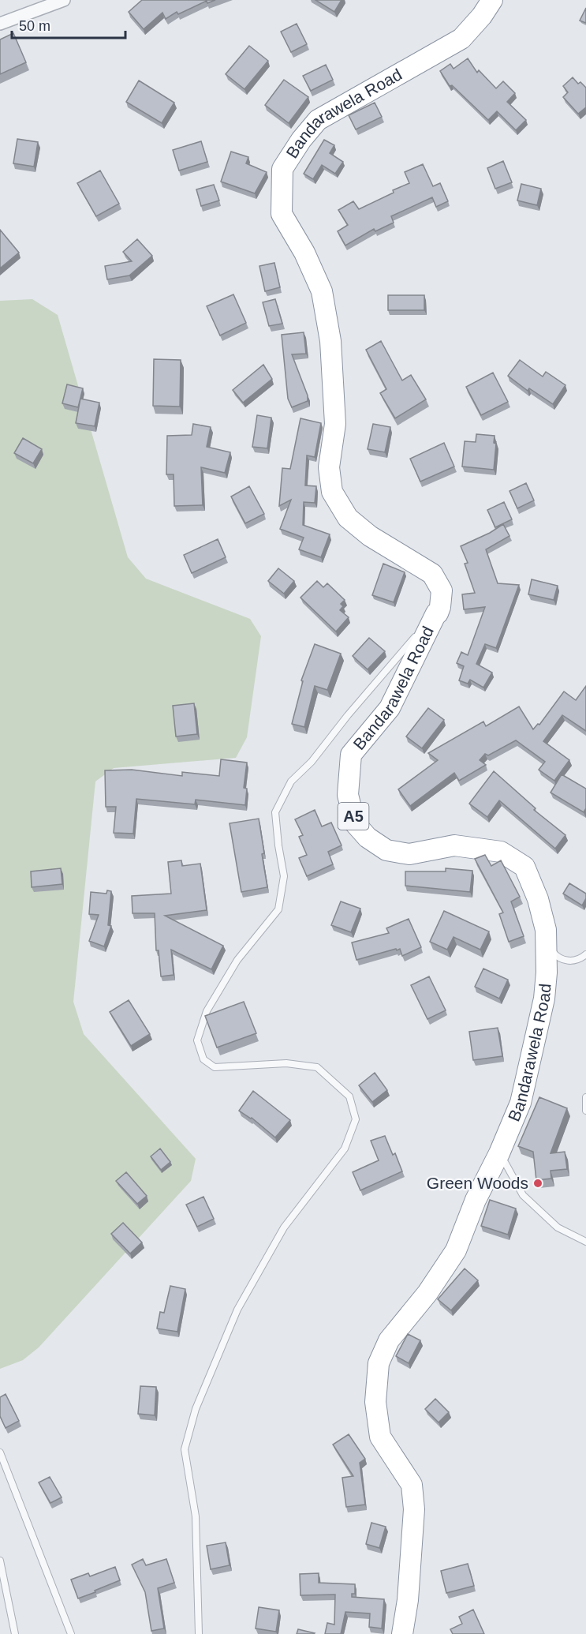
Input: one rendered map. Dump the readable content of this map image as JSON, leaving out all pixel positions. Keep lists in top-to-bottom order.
{
  "streets": {
    "highway": ["Bandarawela Road", "A5"]
  },
  "places": ["Green Woods"],
  "scale_bar": "50 m"
}
